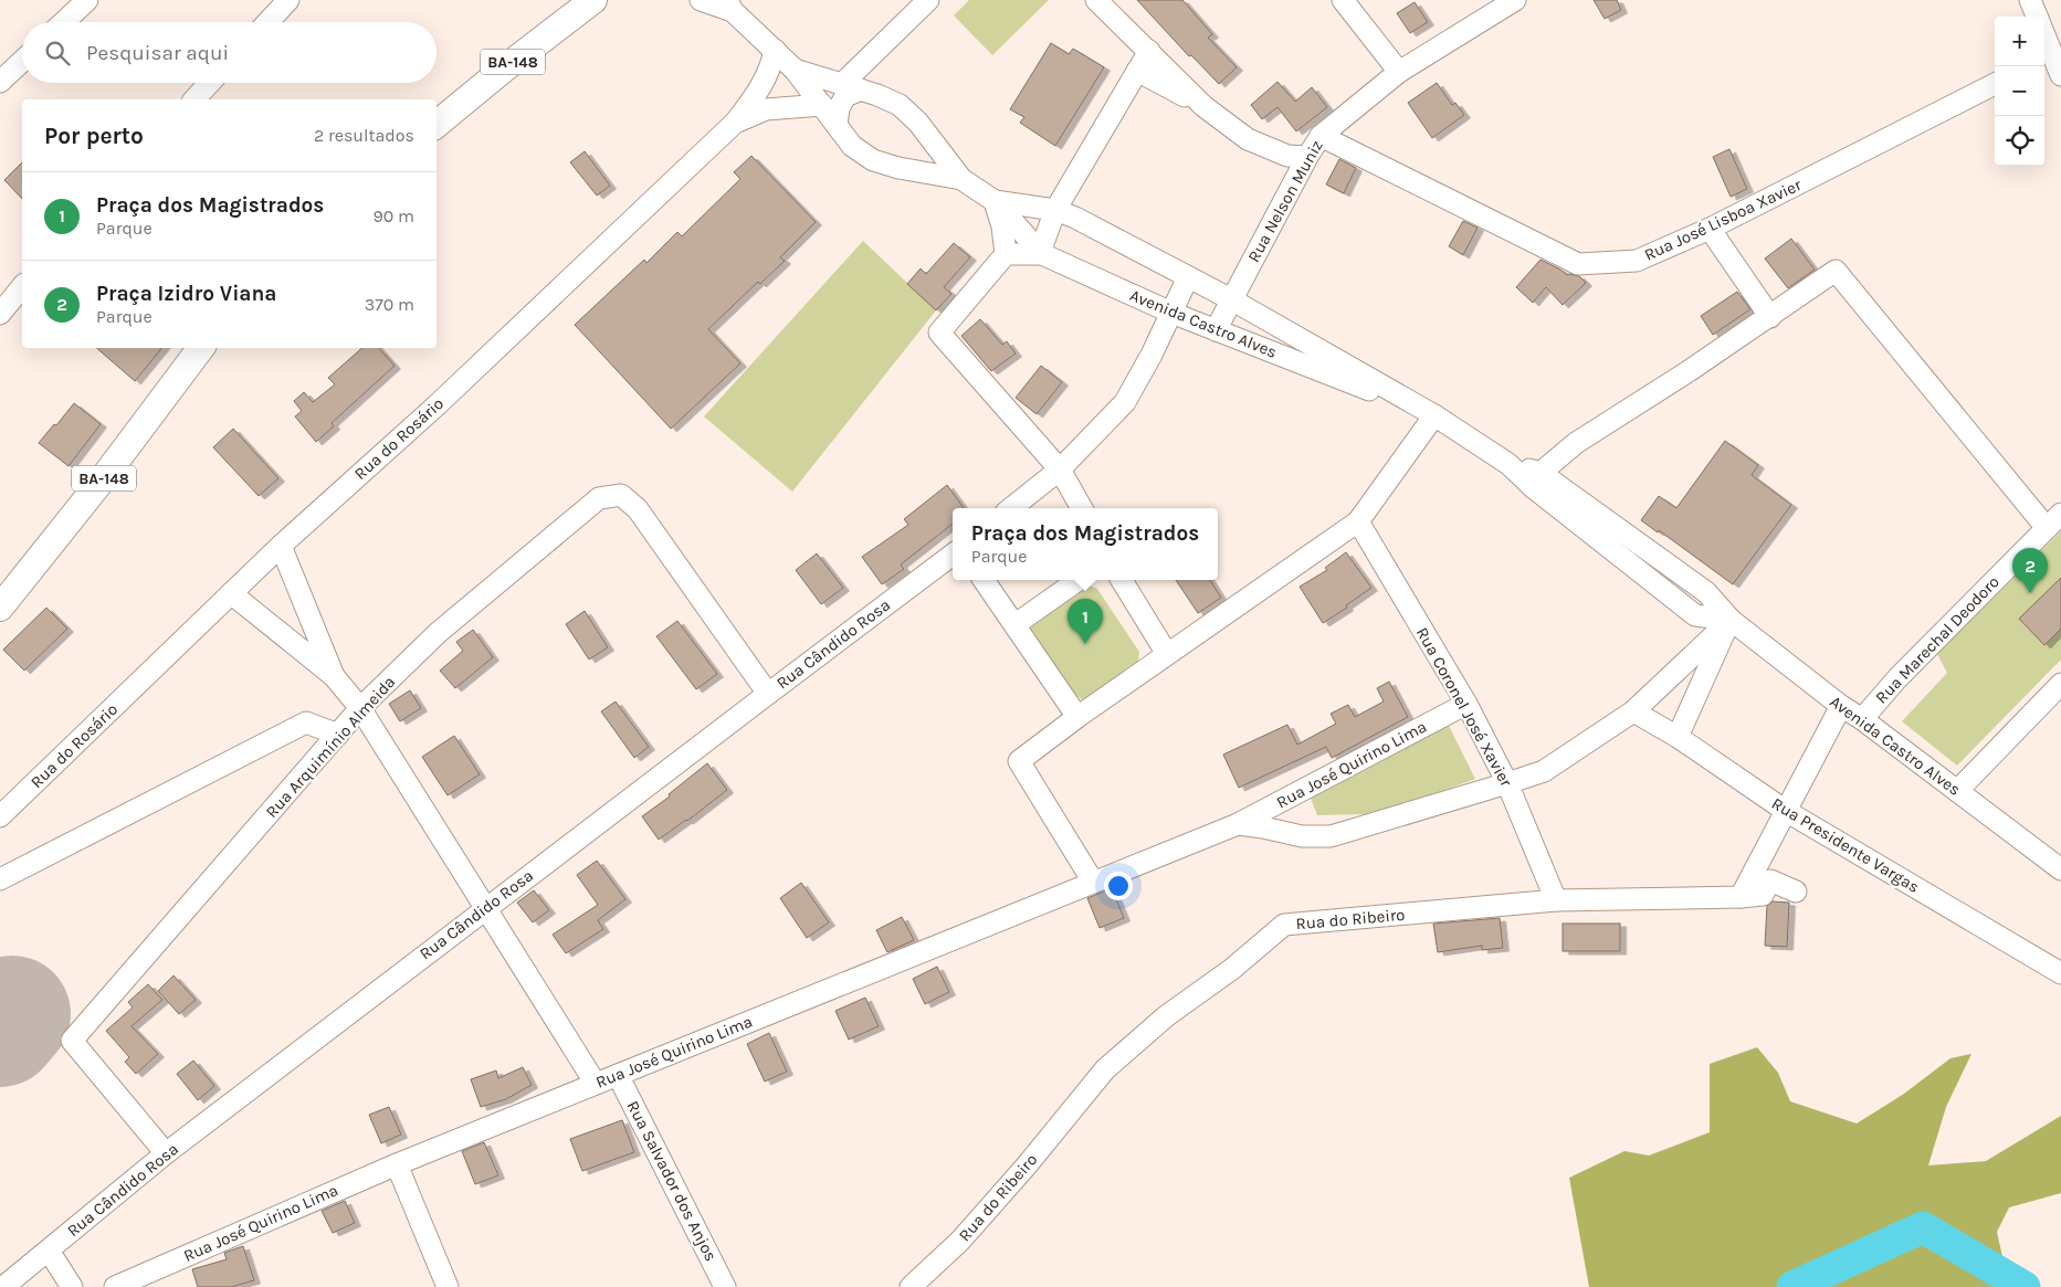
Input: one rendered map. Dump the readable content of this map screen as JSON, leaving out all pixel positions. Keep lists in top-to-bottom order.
{
  "streets": {
    "main road": ["BA-148"],
    "street": [
      "Rua Nelson Muniz",
      "Rua José Lisboa Xavier",
      "Avenida Castro Alves",
      "Rua do Rosário",
      "Rua Marechal Deodoro",
      "Rua Cândido Rosa",
      "Rua Coronel José Xavier",
      "Rua Arquimínio Almeida",
      "Rua José Quirino Lima",
      "Rua Presidente Vargas",
      "Rua do Ribeiro",
      "Rua Salvador dos Anjos"
    ]
  },
  "crossings": [
    ["Rua Nelson Muniz", "Rua José Lisboa Xavier"],
    ["Rua Nelson Muniz", "Avenida Castro Alves"],
    ["Avenida Castro Alves", "Rua do Rosário"],
    ["Avenida Castro Alves", "Rua Marechal Deodoro"],
    ["Avenida Castro Alves", "Rua José Quirino Lima"],
    ["Rua Cândido Rosa", "Rua Arquimínio Almeida"],
    ["Rua Coronel José Xavier", "Rua José Quirino Lima"],
    ["Rua Coronel José Xavier", "Rua do Ribeiro"],
    ["Rua José Quirino Lima", "Rua Presidente Vargas"],
    ["Rua José Quirino Lima", "Rua Salvador dos Anjos"]
  ],
  "page": {
    "map_buttons": ["+", "−"],
    "search": "Pesquisar aqui",
    "heading": ["Por perto", "2 resultados"],
    "list": [
      {
        "mark": "1",
        "name": "Praça dos Magistrados",
        "note": "Parque",
        "value": "90 m"
      },
      {
        "mark": "2",
        "name": "Praça Izidro Viana",
        "note": "Parque",
        "value": "370 m"
      }
    ],
    "popup": ["Praça dos Magistrados", "Parque"],
    "pins": ["2", "1"]
  }
}
